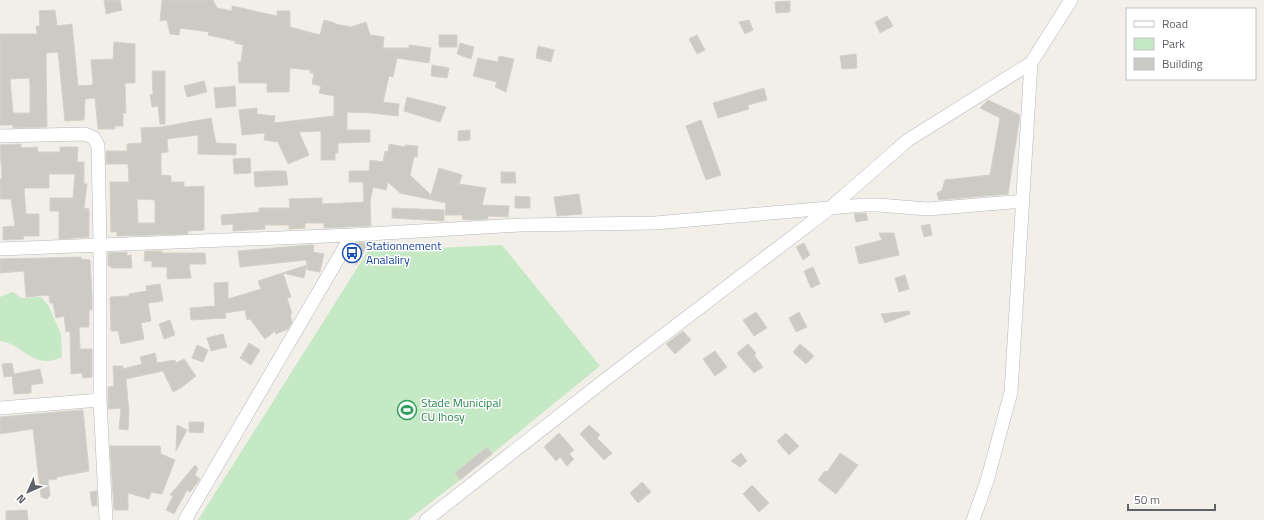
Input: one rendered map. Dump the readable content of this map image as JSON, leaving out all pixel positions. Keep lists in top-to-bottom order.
{
  "places": {
    "bus stop": ["Stationnement Analaliry"],
    "sports": ["Stade Municipal CU Ihosy"]
  },
  "legend": ["Road", "Park", "Building"],
  "scale_bar": "50 m",
  "north": "bottom left"
}
